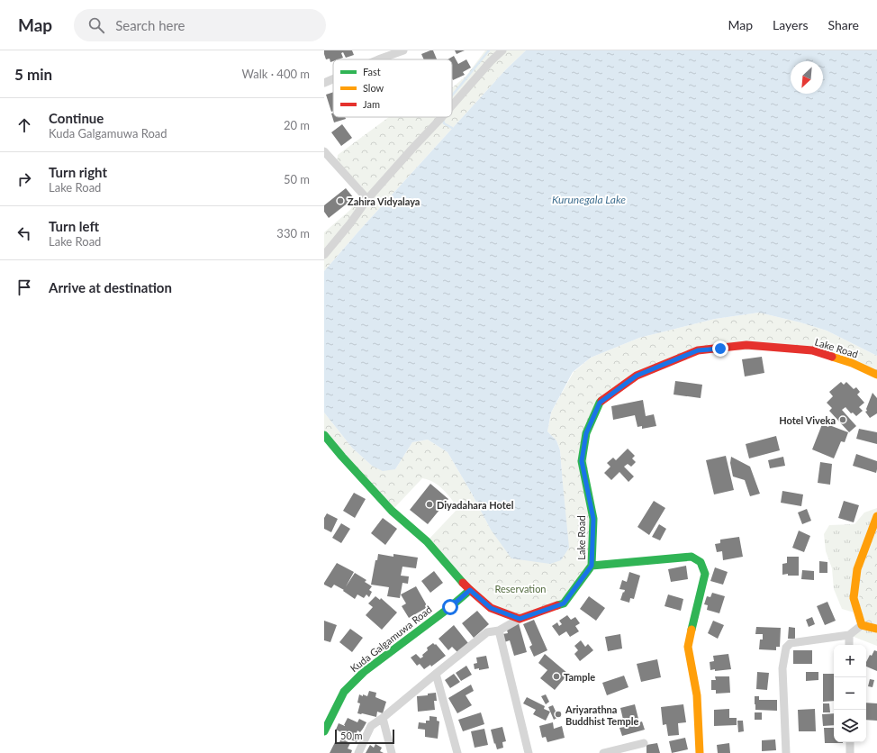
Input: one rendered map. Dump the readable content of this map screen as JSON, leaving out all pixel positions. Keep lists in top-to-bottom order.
{
  "streets": {
    "main road": ["Lake Road", "Kuda Galgamuwa Road"]
  },
  "water": ["Kurunegala Lake"],
  "parks": ["Reservation"],
  "places": [
    "Zahira Vidyalaya",
    "Hotel Viveka",
    "Diyadahara Hotel",
    "Tample",
    "Ariyarathna Buddhist Temple"
  ],
  "legend": ["Fast", "Slow", "Jam"],
  "scale_bar": "50 m",
  "north": "bottom left",
  "page": {
    "header": "Map",
    "search": "Search here",
    "nav": ["Map", "Layers", "Share"],
    "heading": ["5 min", "Walk · 400 m"],
    "list": [
      ["Continue", "Kuda Galgamuwa Road", "20 m"],
      ["Turn right", "Lake Road", "50 m"],
      ["Turn left", "Lake Road", "330 m"],
      "Arrive at destination"
    ],
    "map_buttons": ["+", "−"],
    "scale": "50 m"
  }
}
